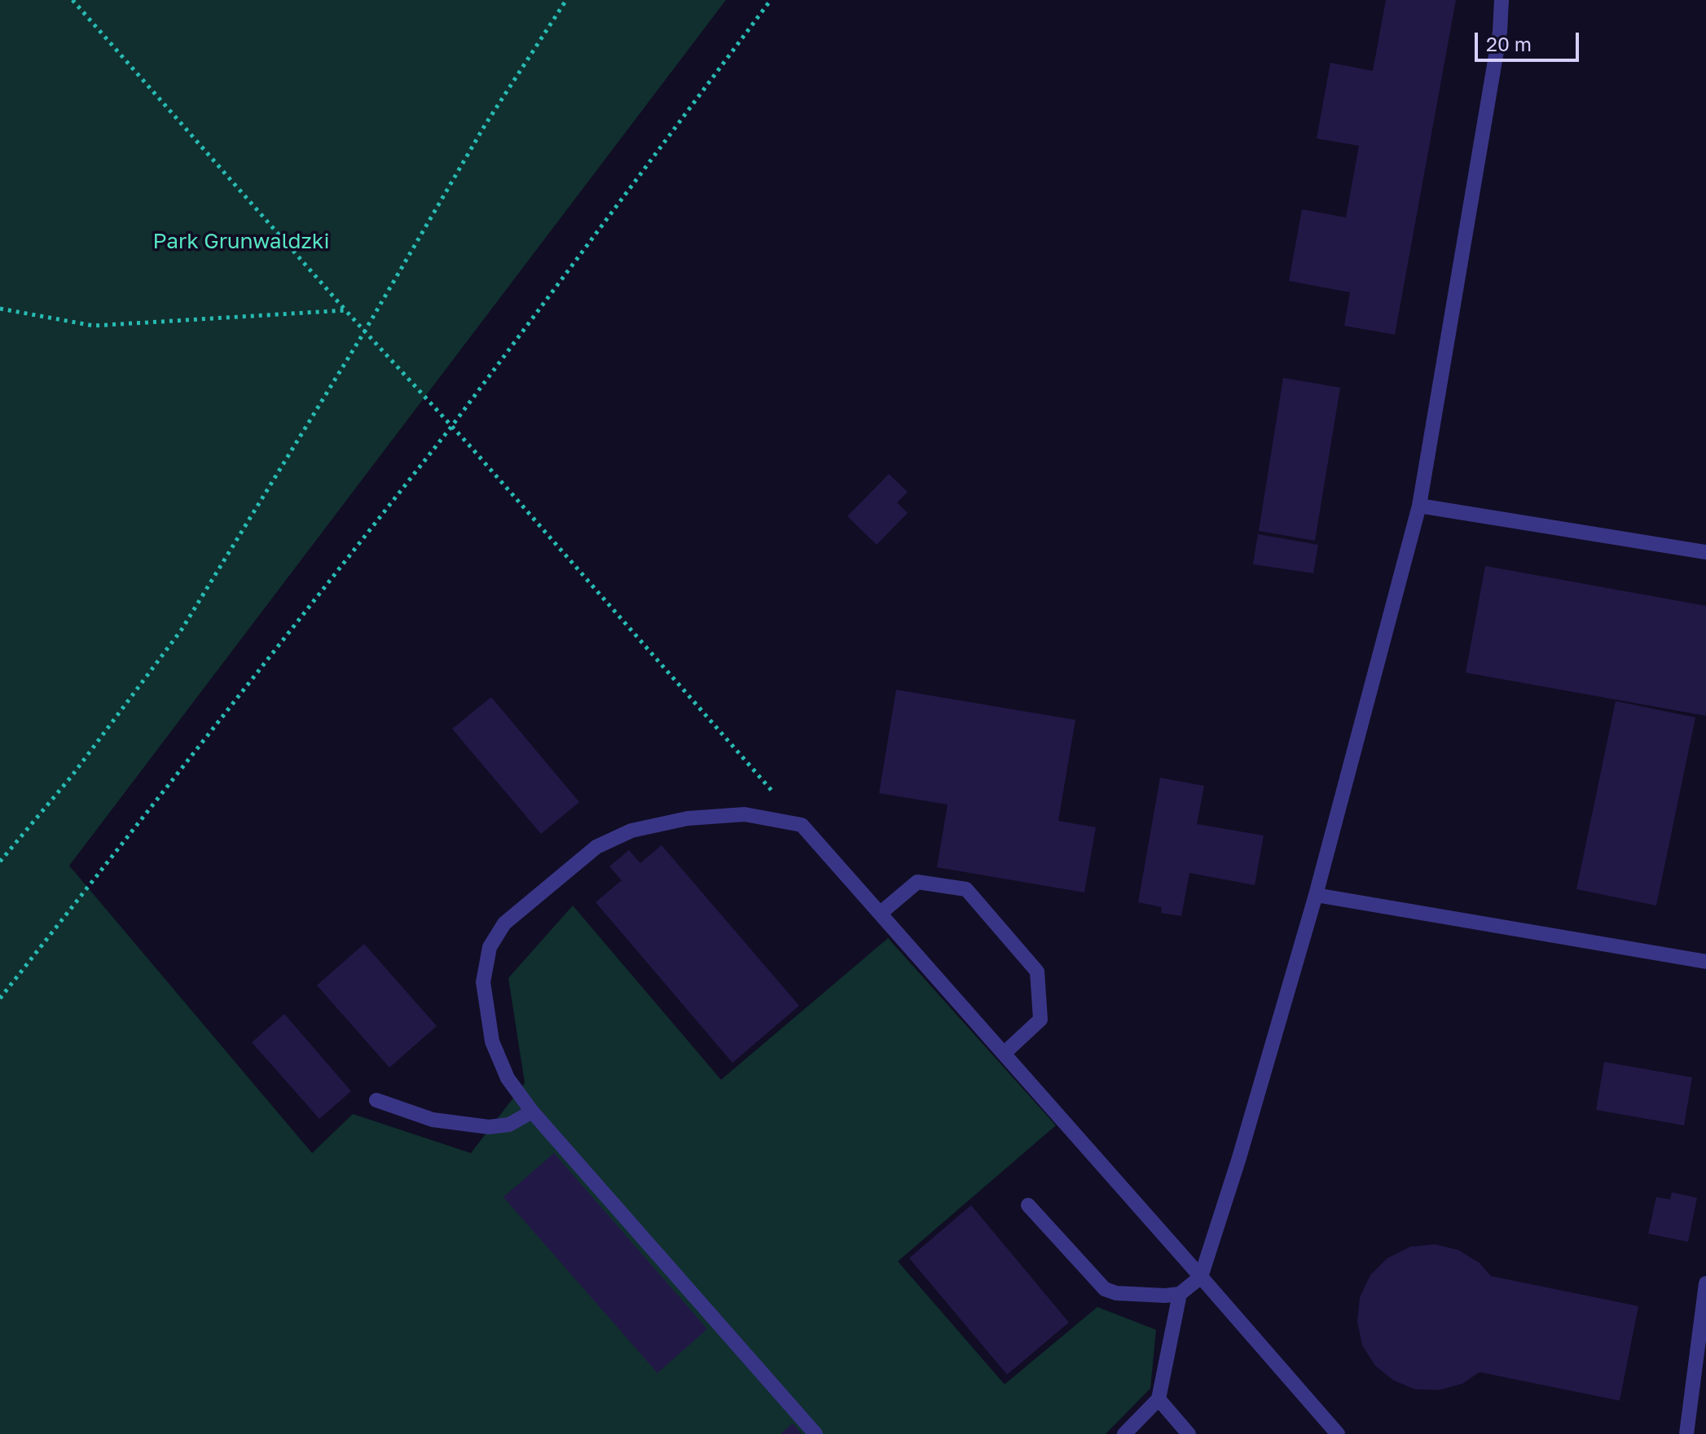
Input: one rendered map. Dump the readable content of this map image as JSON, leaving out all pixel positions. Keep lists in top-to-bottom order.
{
  "parks": ["Park Grunwaldzki"],
  "scale_bar": "20 m"
}
